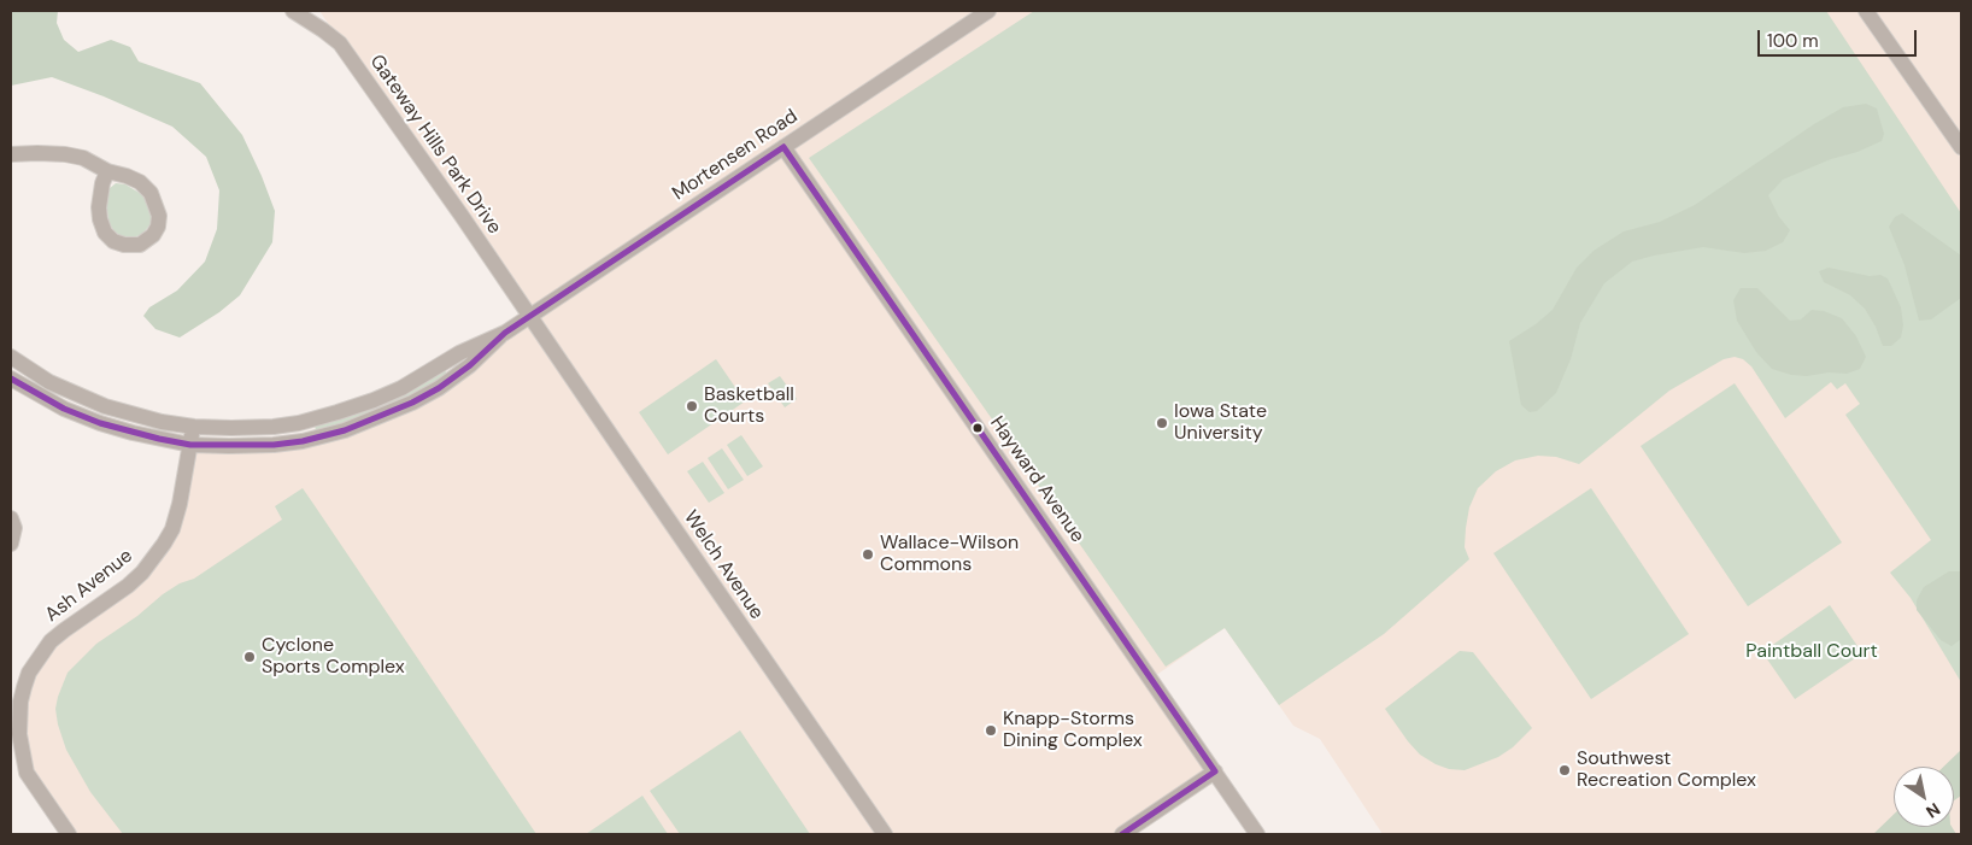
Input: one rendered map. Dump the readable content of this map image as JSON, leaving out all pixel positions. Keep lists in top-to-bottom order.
{
  "streets": {
    "street": [
      "Gateway Hills Park Drive",
      "Mortensen Road",
      "Hayward Avenue",
      "Welch Avenue",
      "Ash Avenue"
    ]
  },
  "crossings": [
    ["Gateway Hills Park Drive", "Mortensen Road"],
    ["Gateway Hills Park Drive", "Welch Avenue"],
    ["Mortensen Road", "Hayward Avenue"],
    ["Mortensen Road", "Welch Avenue"],
    ["Mortensen Road", "Ash Avenue"]
  ],
  "parks": ["Paintball Court"],
  "places": [
    "Basketball Courts",
    "Iowa State University",
    "Wallace-Wilson Commons",
    "Cyclone Sports Complex",
    "Knapp-Storms Dining Complex",
    "Southwest Recreation Complex"
  ],
  "scale_bar": "100 m",
  "north": "bottom right"
}
